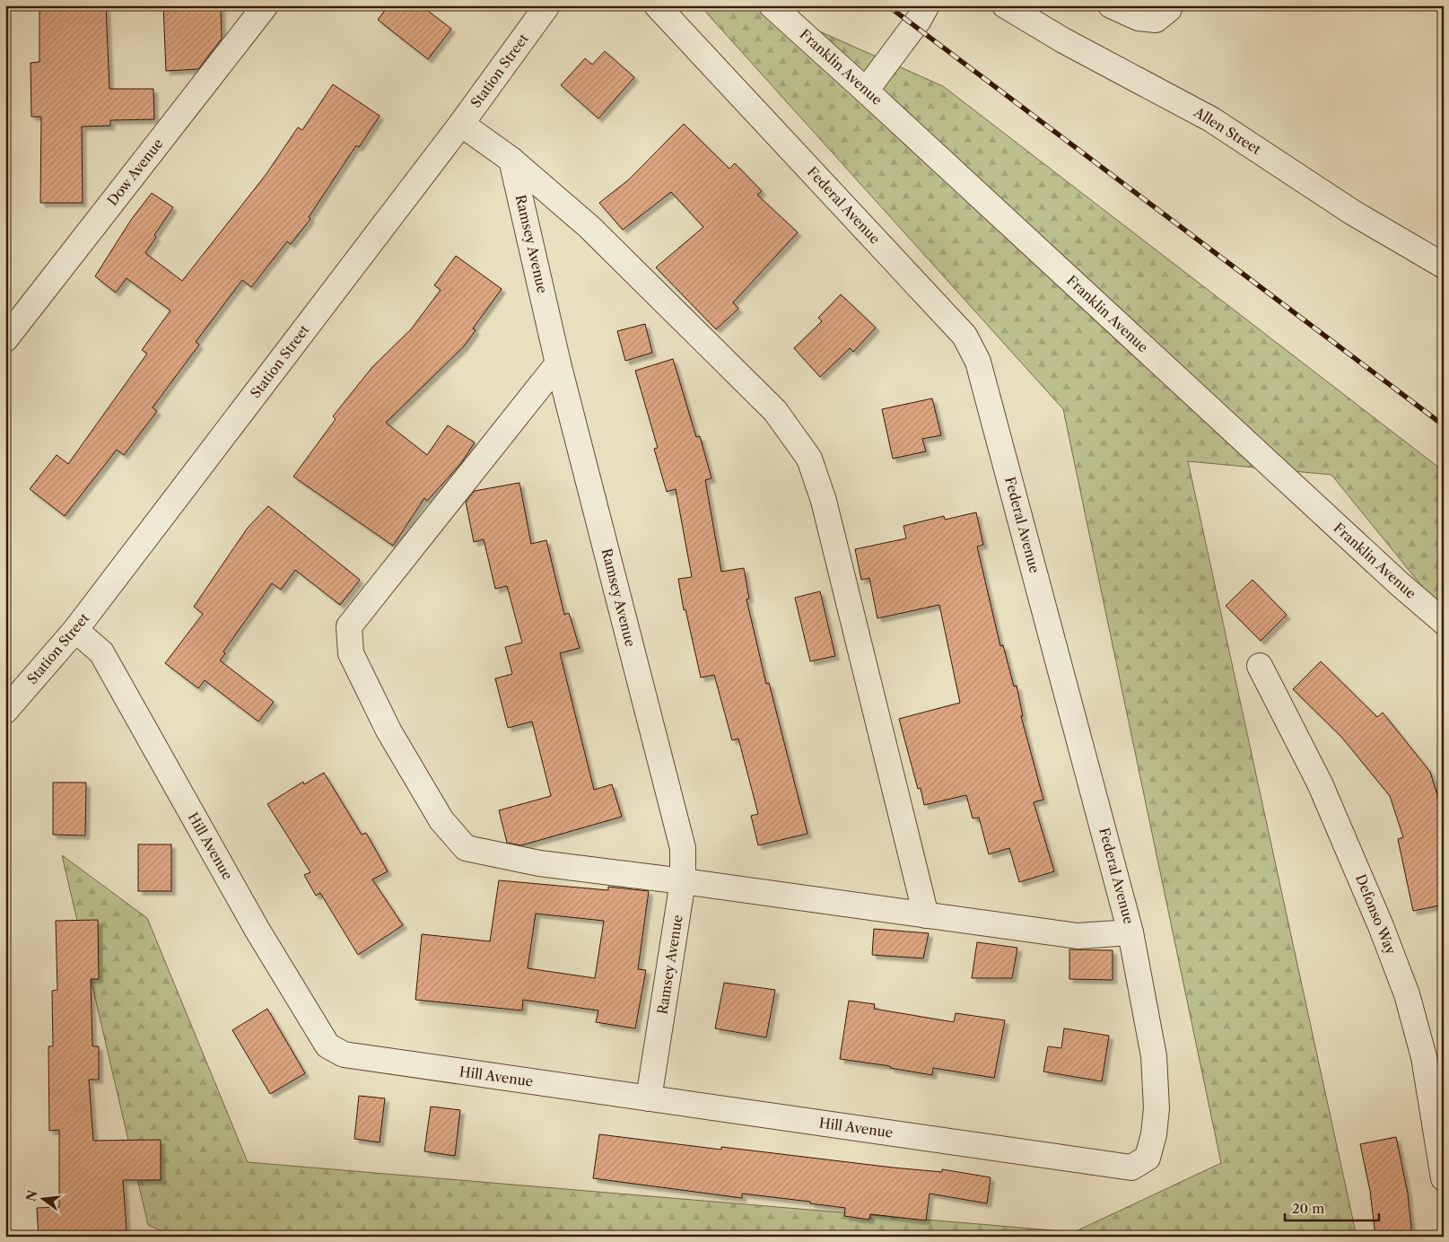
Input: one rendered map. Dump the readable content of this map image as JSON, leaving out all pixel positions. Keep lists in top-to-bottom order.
{
  "streets": {
    "street": [
      "Franklin Avenue",
      "Station Street",
      "Allen Street",
      "Dow Avenue",
      "Federal Avenue",
      "Ramsey Avenue",
      "Hill Avenue",
      "Defonso Way"
    ]
  },
  "crossings": [
    ["Station Street", "Hill Avenue"],
    ["Federal Avenue", "Hill Avenue"],
    ["Ramsey Avenue", "Hill Avenue"]
  ],
  "scale_bar": "20 m",
  "north": "left"
}
